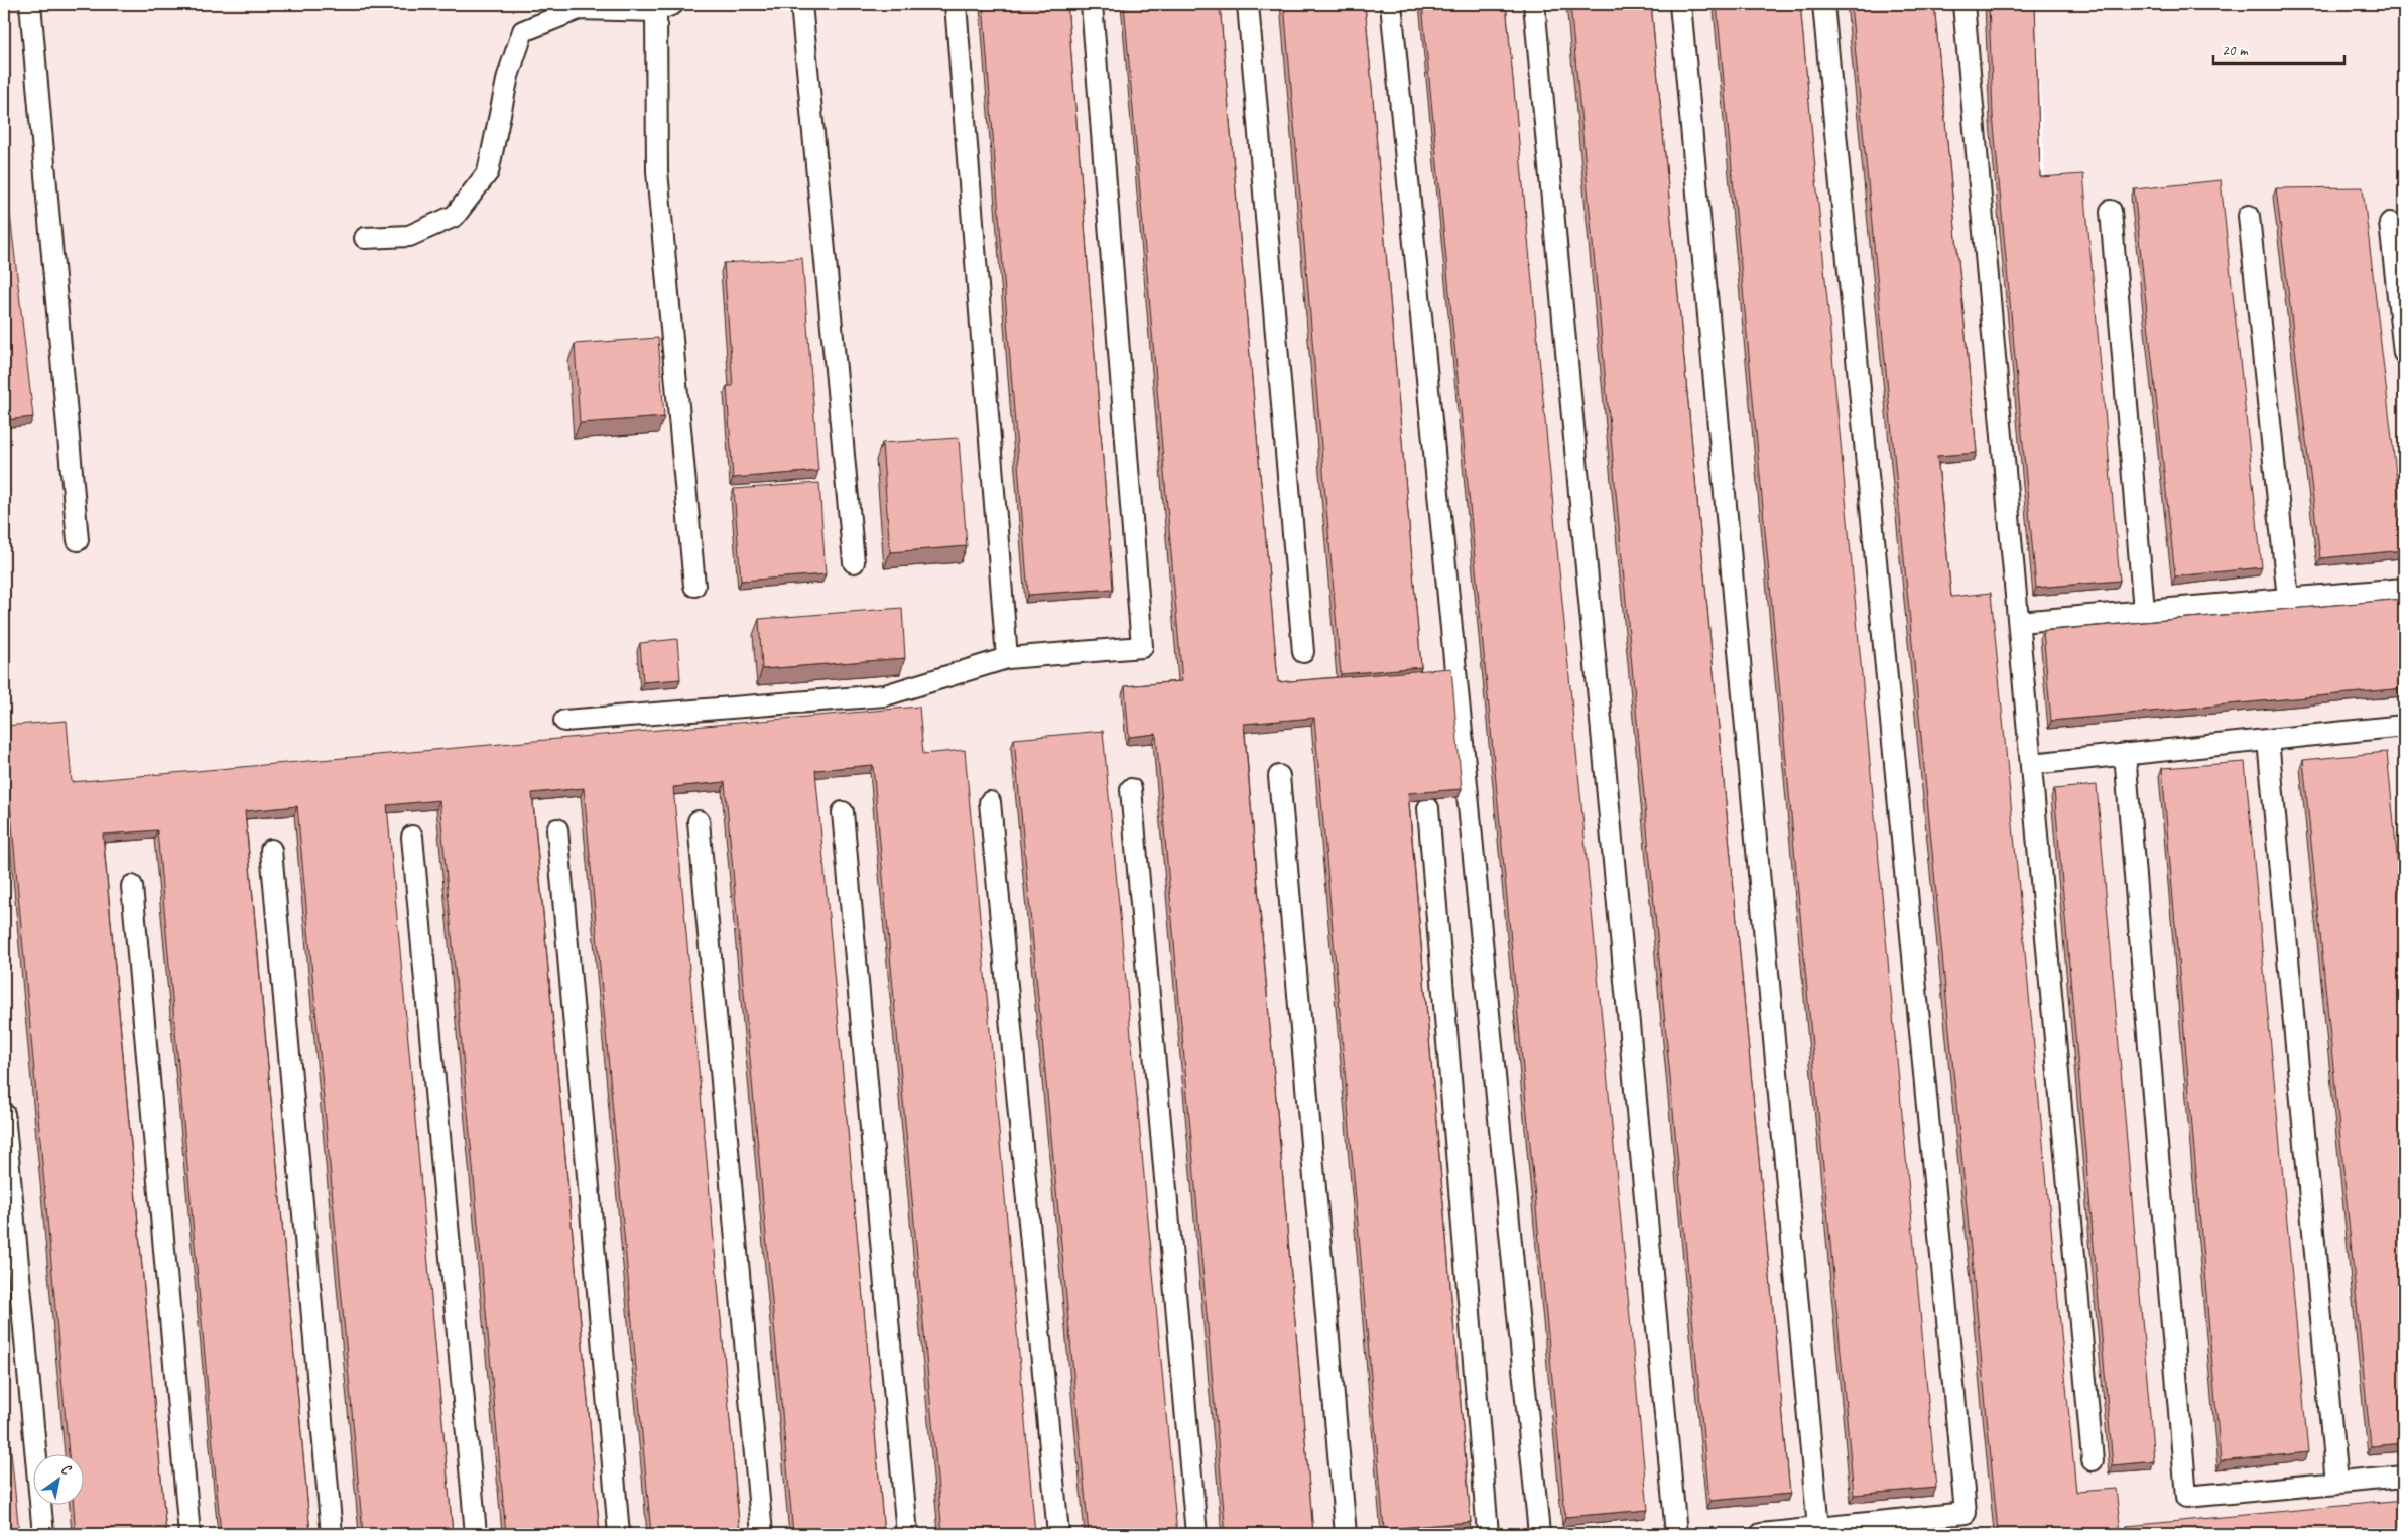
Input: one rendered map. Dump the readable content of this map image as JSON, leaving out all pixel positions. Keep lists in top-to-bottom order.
{
  "scale_bar": "20 m",
  "north": "top right"
}
